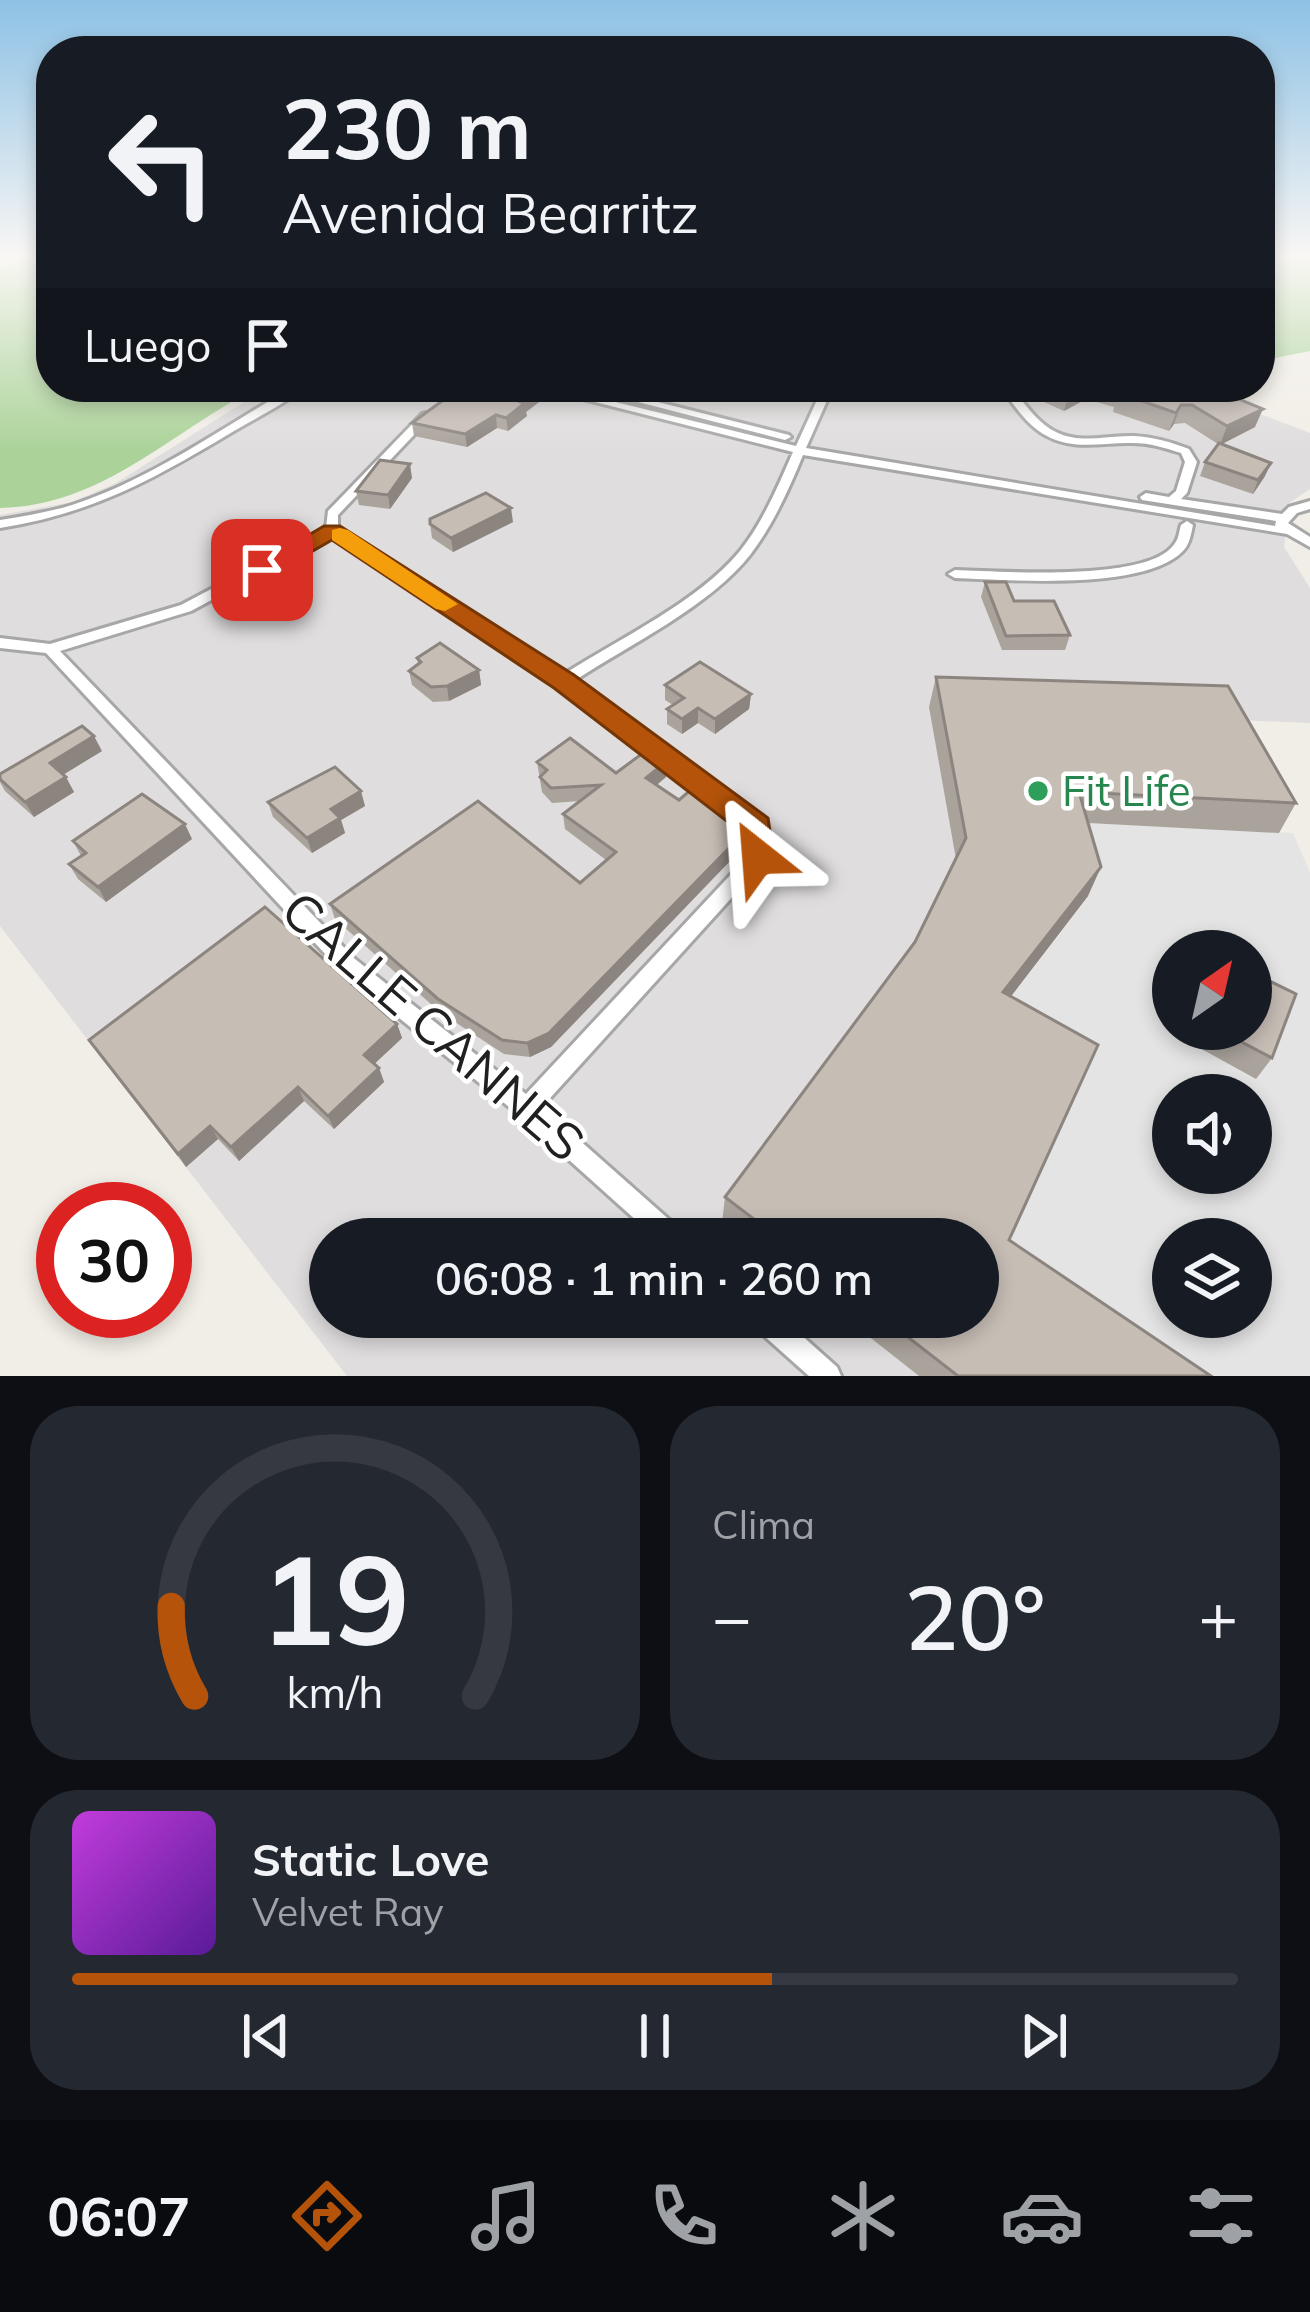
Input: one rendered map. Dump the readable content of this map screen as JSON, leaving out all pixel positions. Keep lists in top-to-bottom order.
{
  "streets": {
    "street": ["CALLE CANNES"]
  },
  "places": ["Fit Life"],
  "north": "top right",
  "page": {
    "turn": ["230 m", "Avenida Bearritz"],
    "then": "Luego",
    "limit": "30",
    "trip": "06:08 · 1 min · 260 m",
    "tile": "Clima",
    "heat": ["−", "20°", "+"],
    "song": ["Static Love", "Velvet Ray"],
    "tabs": "06:07",
    "gauge": ["19", "km/h"]
  }
}
